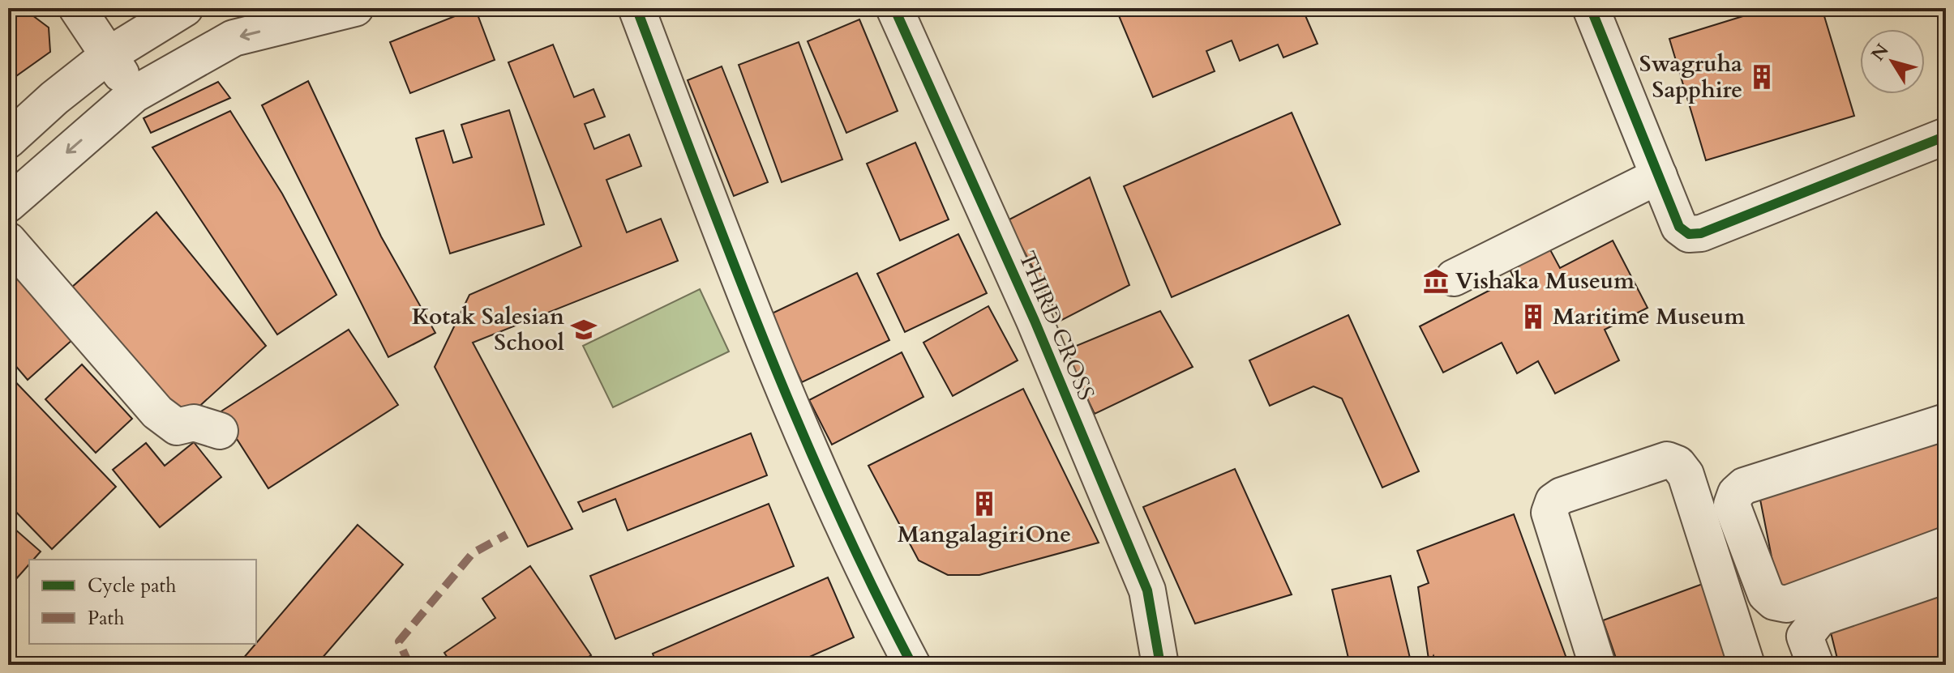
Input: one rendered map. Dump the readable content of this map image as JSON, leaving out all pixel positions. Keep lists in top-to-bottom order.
{
  "streets": {
    "street": ["THIRD CROSS"]
  },
  "places": {
    "building": ["Swagruha Sapphire", "Maritime Museum", "MangalagiriOne"],
    "museum": ["Vishaka Museum"],
    "school or university": ["Kotak Salesian School"]
  },
  "legend": ["Cycle path", "Path"],
  "north": "top left"
}
